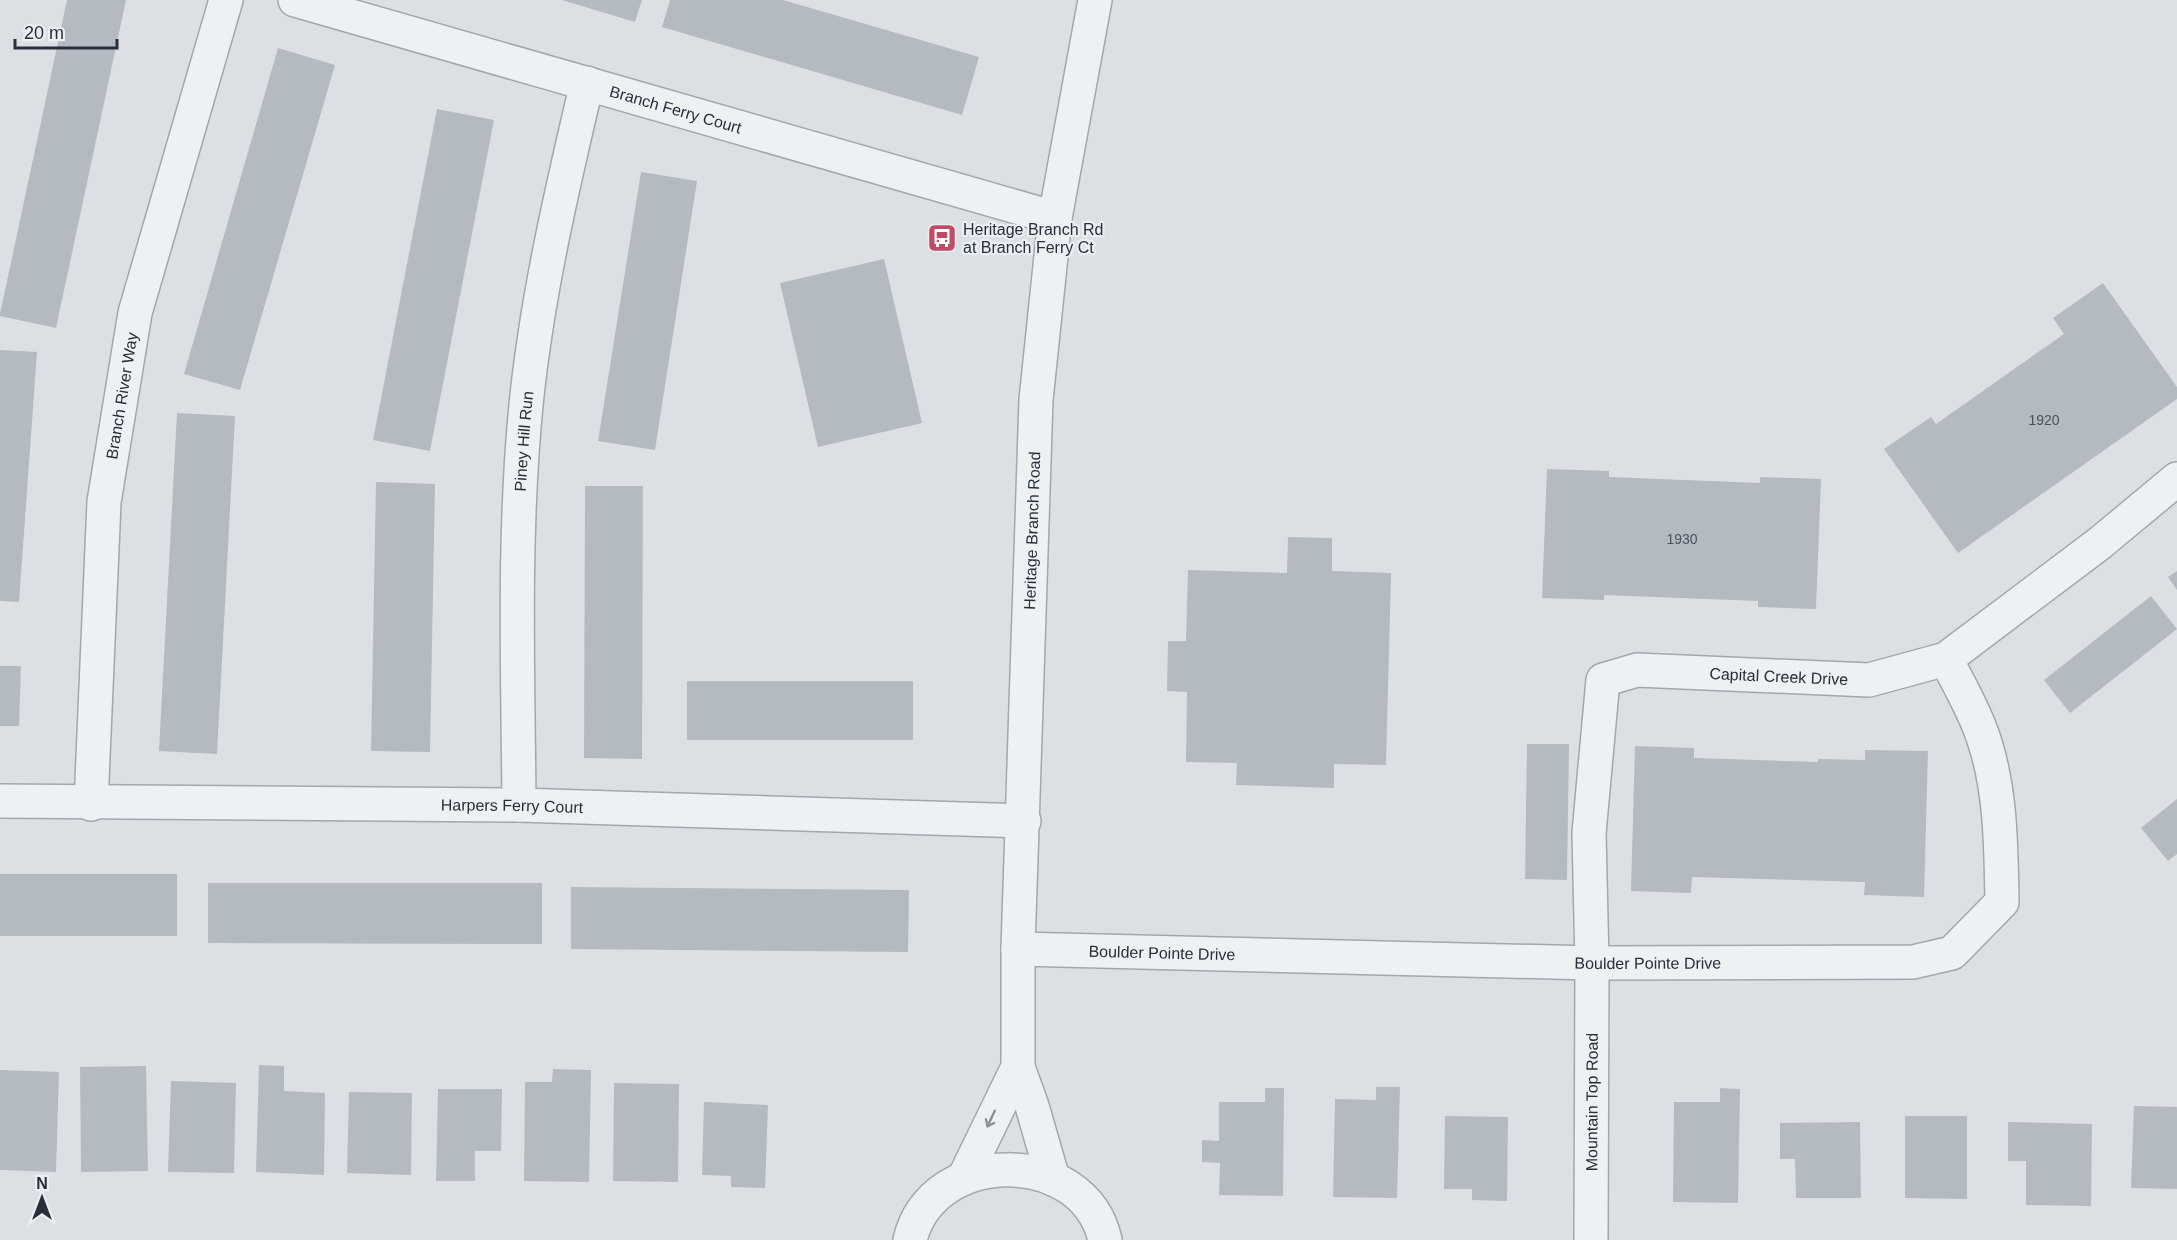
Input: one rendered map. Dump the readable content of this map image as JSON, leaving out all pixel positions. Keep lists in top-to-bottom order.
{
  "streets": {
    "street": [
      "Branch Ferry Court",
      "Branch River Way",
      "Piney Hill Run",
      "Heritage Branch Road",
      "Capital Creek Drive",
      "Harpers Ferry Court",
      "Boulder Pointe Drive",
      "Mountain Top Road"
    ]
  },
  "crossings": [
    ["Branch Ferry Court", "Piney Hill Run"],
    ["Branch Ferry Court", "Heritage Branch Road"],
    ["Branch River Way", "Harpers Ferry Court"],
    ["Piney Hill Run", "Harpers Ferry Court"],
    ["Heritage Branch Road", "Harpers Ferry Court"],
    ["Heritage Branch Road", "Boulder Pointe Drive"],
    ["Capital Creek Drive", "Boulder Pointe Drive"],
    ["Capital Creek Drive", "Mountain Top Road"],
    ["Boulder Pointe Drive", "Mountain Top Road"]
  ],
  "places": {
    "bus stop": ["Heritage Branch Rd at Branch Ferry Ct"]
  },
  "house_numbers": ["1920", "1930"],
  "scale_bar": "20 m",
  "north": "top"
}
